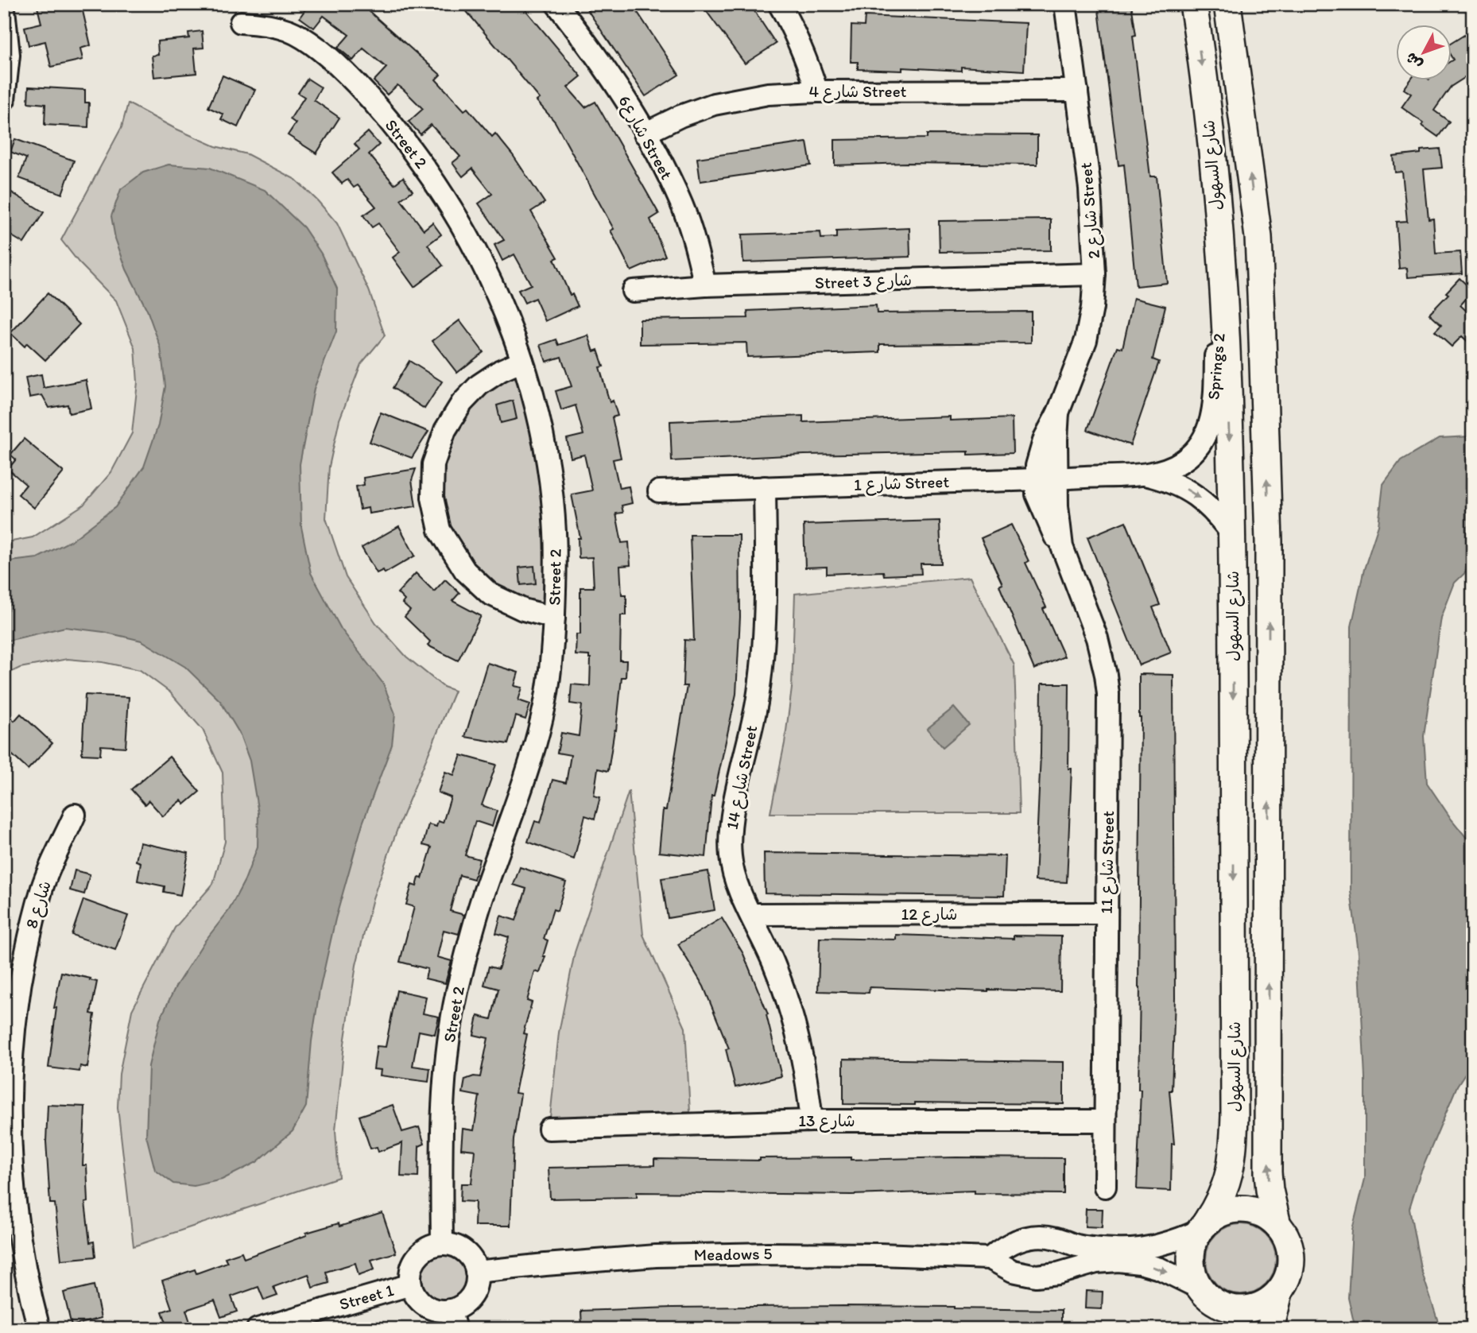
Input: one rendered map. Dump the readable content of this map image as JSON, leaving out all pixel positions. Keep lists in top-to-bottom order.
{
  "streets": {
    "main road": ["شارع السهول"],
    "street": [
      "شارع 4 Street",
      "شارع6 Street",
      "Street 2",
      "شارع 2 Street",
      "Street شارع 3",
      "Springs 2",
      "شارع 1 Street",
      "شارع 14 Street",
      "شارع 11 Street",
      "شارع 8",
      "شارع 12",
      "شارع 13",
      "Meadows 5",
      "Street 1"
    ]
  },
  "crossings": [
    ["شارع 4 Street", "شارع6 Street"],
    ["شارع 4 Street", "شارع 2 Street"],
    ["شارع6 Street", "Street شارع 3"],
    ["Street 2", "Meadows 5"],
    ["Street 2", "Street 1"],
    ["شارع السهول", "Springs 2"],
    ["شارع السهول", "Meadows 5"],
    ["شارع 2 Street", "Street شارع 3"],
    ["شارع 2 Street", "شارع 1 Street"],
    ["شارع 2 Street", "شارع 11 Street"],
    ["Springs 2", "شارع 1 Street"],
    ["شارع 1 Street", "شارع 14 Street"],
    ["شارع 1 Street", "شارع 11 Street"],
    ["شارع 14 Street", "شارع 12"],
    ["شارع 14 Street", "شارع 13"],
    ["شارع 11 Street", "شارع 12"],
    ["شارع 11 Street", "شارع 13"],
    ["Meadows 5", "Street 1"]
  ],
  "north": "bottom left"
}
